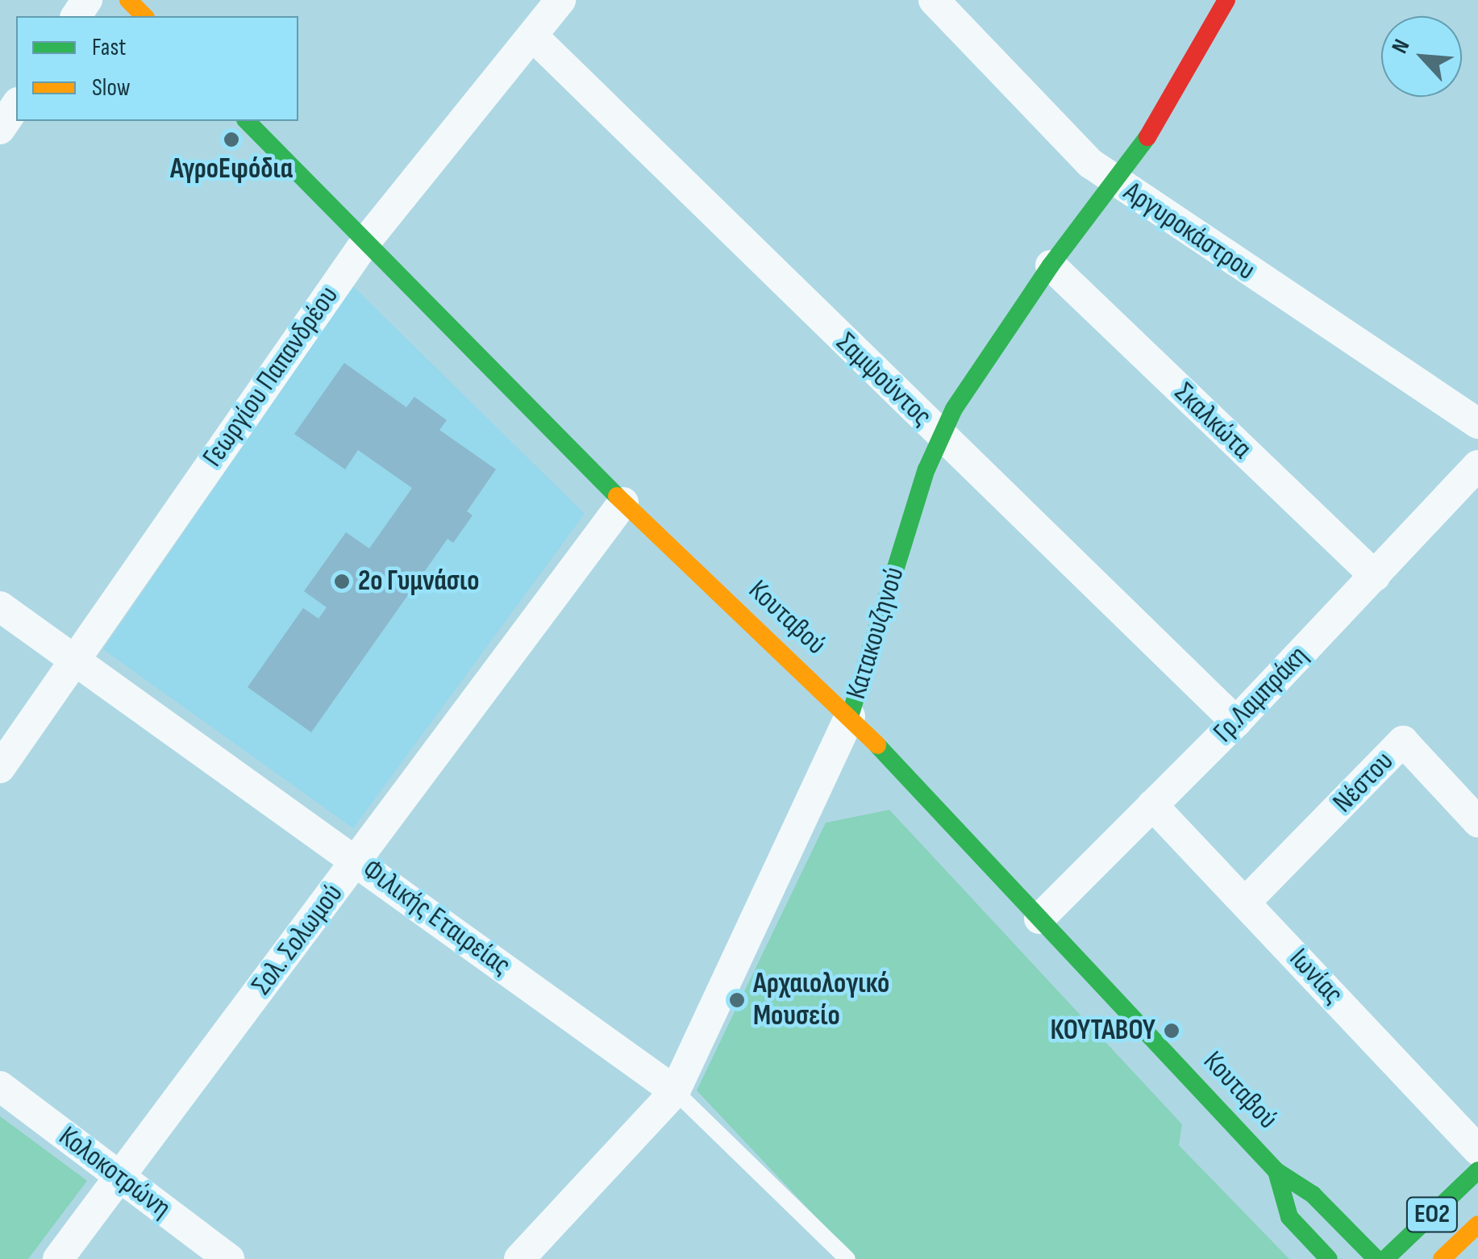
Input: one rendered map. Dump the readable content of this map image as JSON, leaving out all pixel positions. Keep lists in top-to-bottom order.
{
  "streets": {
    "street": [
      "Αργυροκάστρου",
      "Γεωργίου Παπανδρέου",
      "Σαμψούντος",
      "Σκαλκώτα",
      "Κουταβού",
      "Κατακουζηνού",
      "Γρ.Λαμπράκη",
      "Νέστου",
      "Φιλικής Εταιρείας",
      "Σολ. Σολωμού",
      "Ιωνίας",
      "Κολοκοτρώνη",
      "ΕΟ2"
    ]
  },
  "crossings": [
    ["Αργυροκάστρου", "Κατακουζηνού"],
    ["Γεωργίου Παπανδρέου", "Σαμψούντος"],
    ["Γεωργίου Παπανδρέου", "Κουταβού"],
    ["Γεωργίου Παπανδρέου", "Φιλικής Εταιρείας"],
    ["Σαμψούντος", "Κατακουζηνού"],
    ["Σαμψούντος", "Γρ.Λαμπράκη"],
    ["Σκαλκώτα", "Κατακουζηνού"],
    ["Σκαλκώτα", "Γρ.Λαμπράκη"],
    ["Κουταβού", "Κατακουζηνού"],
    ["Κουταβού", "Γρ.Λαμπράκη"],
    ["Κουταβού", "Σολ. Σολωμού"],
    ["Κατακουζηνού", "Φιλικής Εταιρείας"],
    ["Γρ.Λαμπράκη", "Ιωνίας"],
    ["Νέστου", "Ιωνίας"],
    ["Φιλικής Εταιρείας", "Σολ. Σολωμού"],
    ["Σολ. Σολωμού", "Κολοκοτρώνη"]
  ],
  "places": [
    "ΑγροΕφόδια",
    "2ο Γυμνάσιο",
    "Αρχαιολογικό Μουσείο",
    "ΚΟΥΤΑΒΟΥ"
  ],
  "legend": ["Fast", "Slow"],
  "north": "top left"
}
